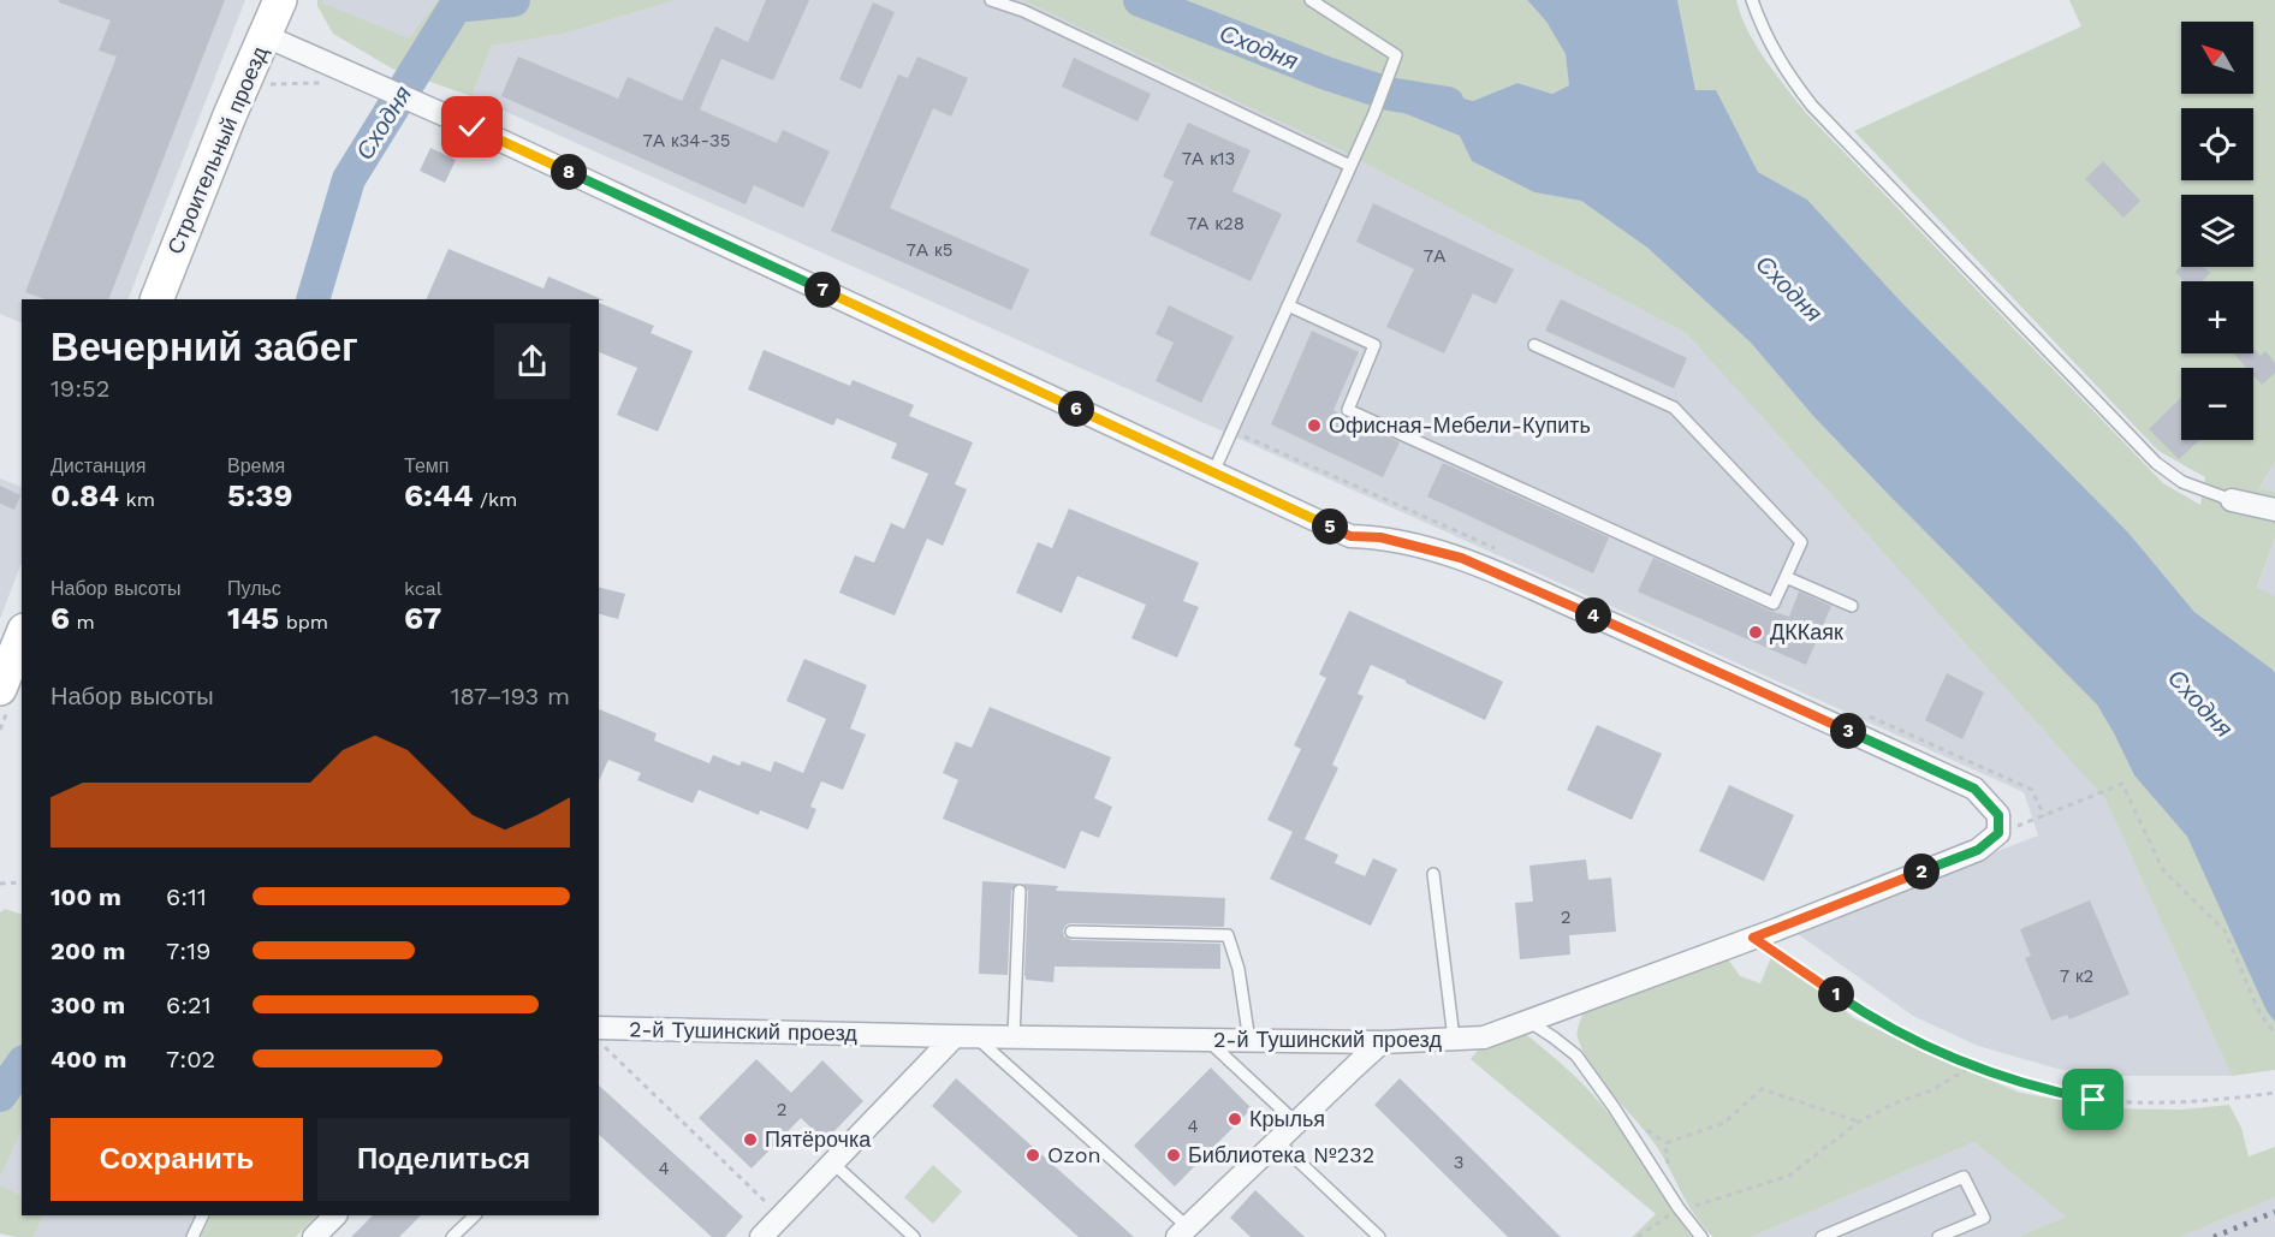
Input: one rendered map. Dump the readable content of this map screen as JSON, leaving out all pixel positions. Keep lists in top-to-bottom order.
{
  "streets": {
    "street": ["Строительный проезд", "2-й Тушинский проезд"]
  },
  "water": ["Сходня"],
  "places": [
    "Офисная-Мебели-Купить",
    "ДККаяк",
    "Крылья",
    "Пятёрочка",
    "Ozon",
    "Библиотека №232"
  ],
  "house_numbers": [
    "7А к34-35",
    "7А к13",
    "7А к28",
    "7А к5",
    "7А",
    "2",
    "7 к2",
    "2",
    "4",
    "3",
    "4"
  ],
  "north": "top left",
  "page": {
    "map_buttons": ["+", "−"],
    "pins": [
      "8",
      "7",
      "6",
      "5",
      "4",
      "3",
      "2",
      "1"
    ],
    "heading": ["Вечерний забег", "19:52"],
    "stats": [
      ["Дистанция", "0.84 km"],
      ["Время", "5:39"],
      ["Темп", "6:44 /km"],
      ["Набор высоты", "6 m"],
      ["Пульс", "145 bpm"],
      ["kcal", "67"]
    ],
    "chart": ["Набор высоты", "187–193 m"],
    "list": [
      {
        "name": "100 m",
        "note": "6:11"
      },
      {
        "name": "200 m",
        "note": "7:19"
      },
      {
        "name": "300 m",
        "note": "6:21"
      },
      {
        "name": "400 m",
        "note": "7:02"
      }
    ],
    "buttons": ["Сохранить", "Поделиться"]
  }
}
